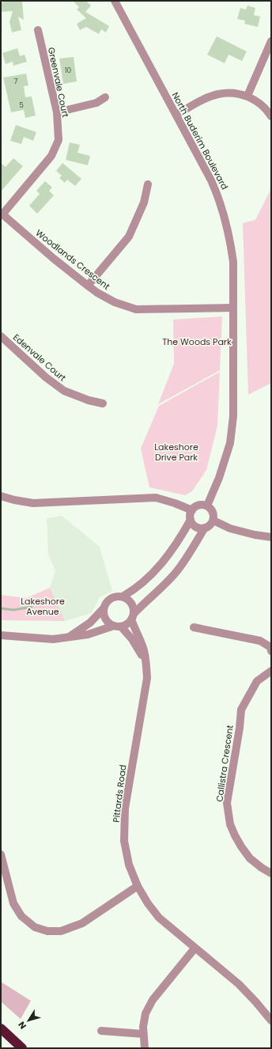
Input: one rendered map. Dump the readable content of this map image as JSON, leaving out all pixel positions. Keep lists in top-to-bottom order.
{
  "streets": {
    "street": [
      "Greenvale Court",
      "North Buderim Boulevard",
      "Woodlands Crescent",
      "Edenvale Court",
      "Callistra Crescent",
      "Pittards Road"
    ]
  },
  "crossings": [
    ["Greenvale Court", "Woodlands Crescent"],
    ["North Buderim Boulevard", "Woodlands Crescent"]
  ],
  "parks": ["The Woods Park", "Lakeshore Drive Park", "Lakeshore Avenue"],
  "house_numbers": ["10", "7", "5"],
  "north": "bottom left"
}
